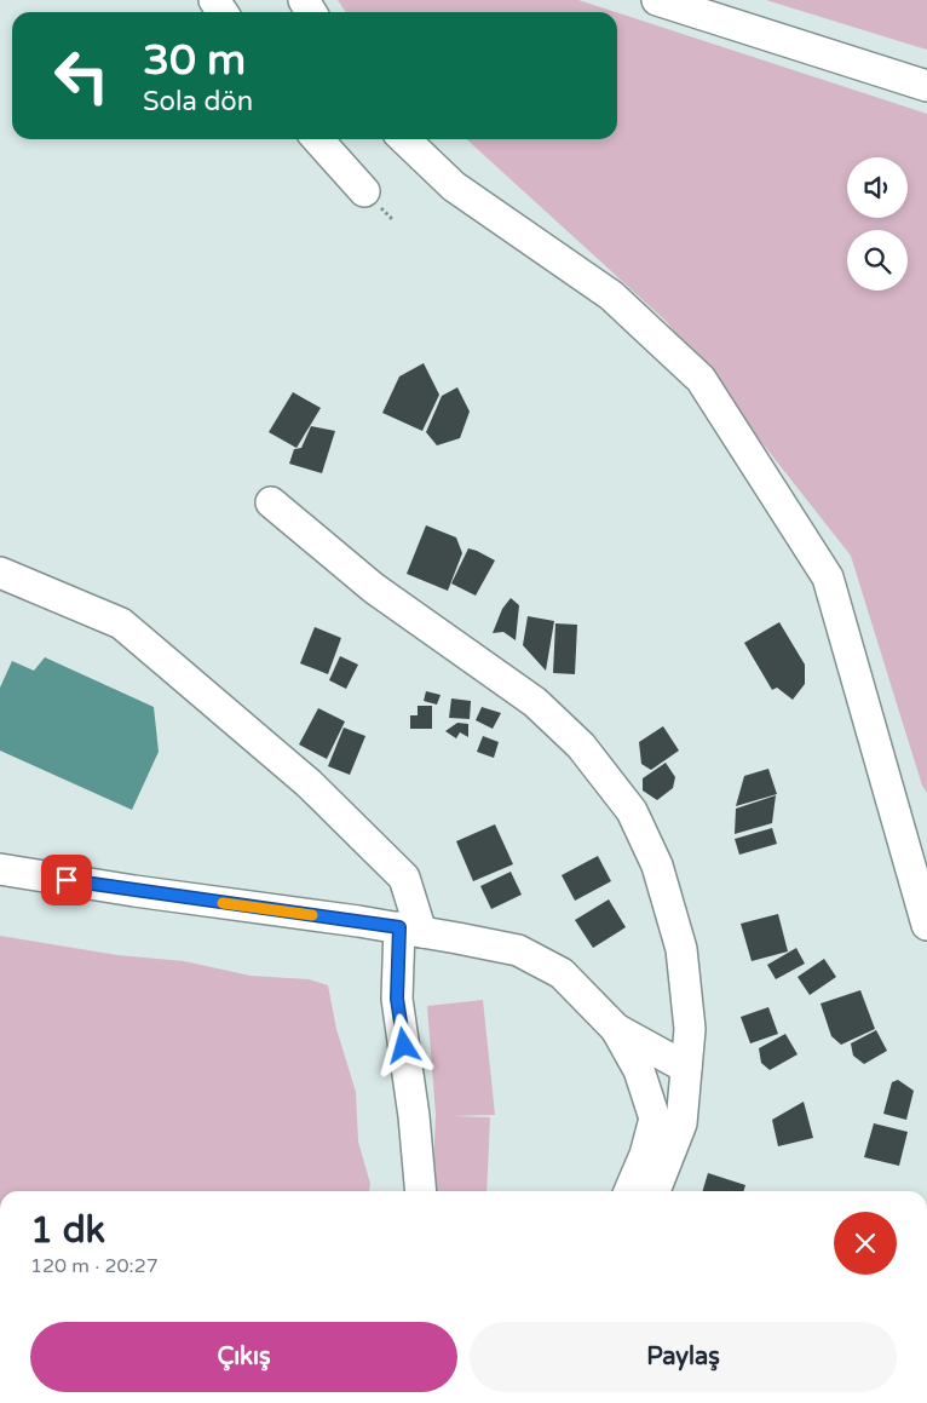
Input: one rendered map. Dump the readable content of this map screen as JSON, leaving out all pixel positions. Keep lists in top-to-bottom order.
{
  "page": {
    "turn": ["30 m", "Sola dön"],
    "heading": ["1 dk", "120 m · 20:27"],
    "buttons": ["Çıkış", "Paylaş"]
  }
}
